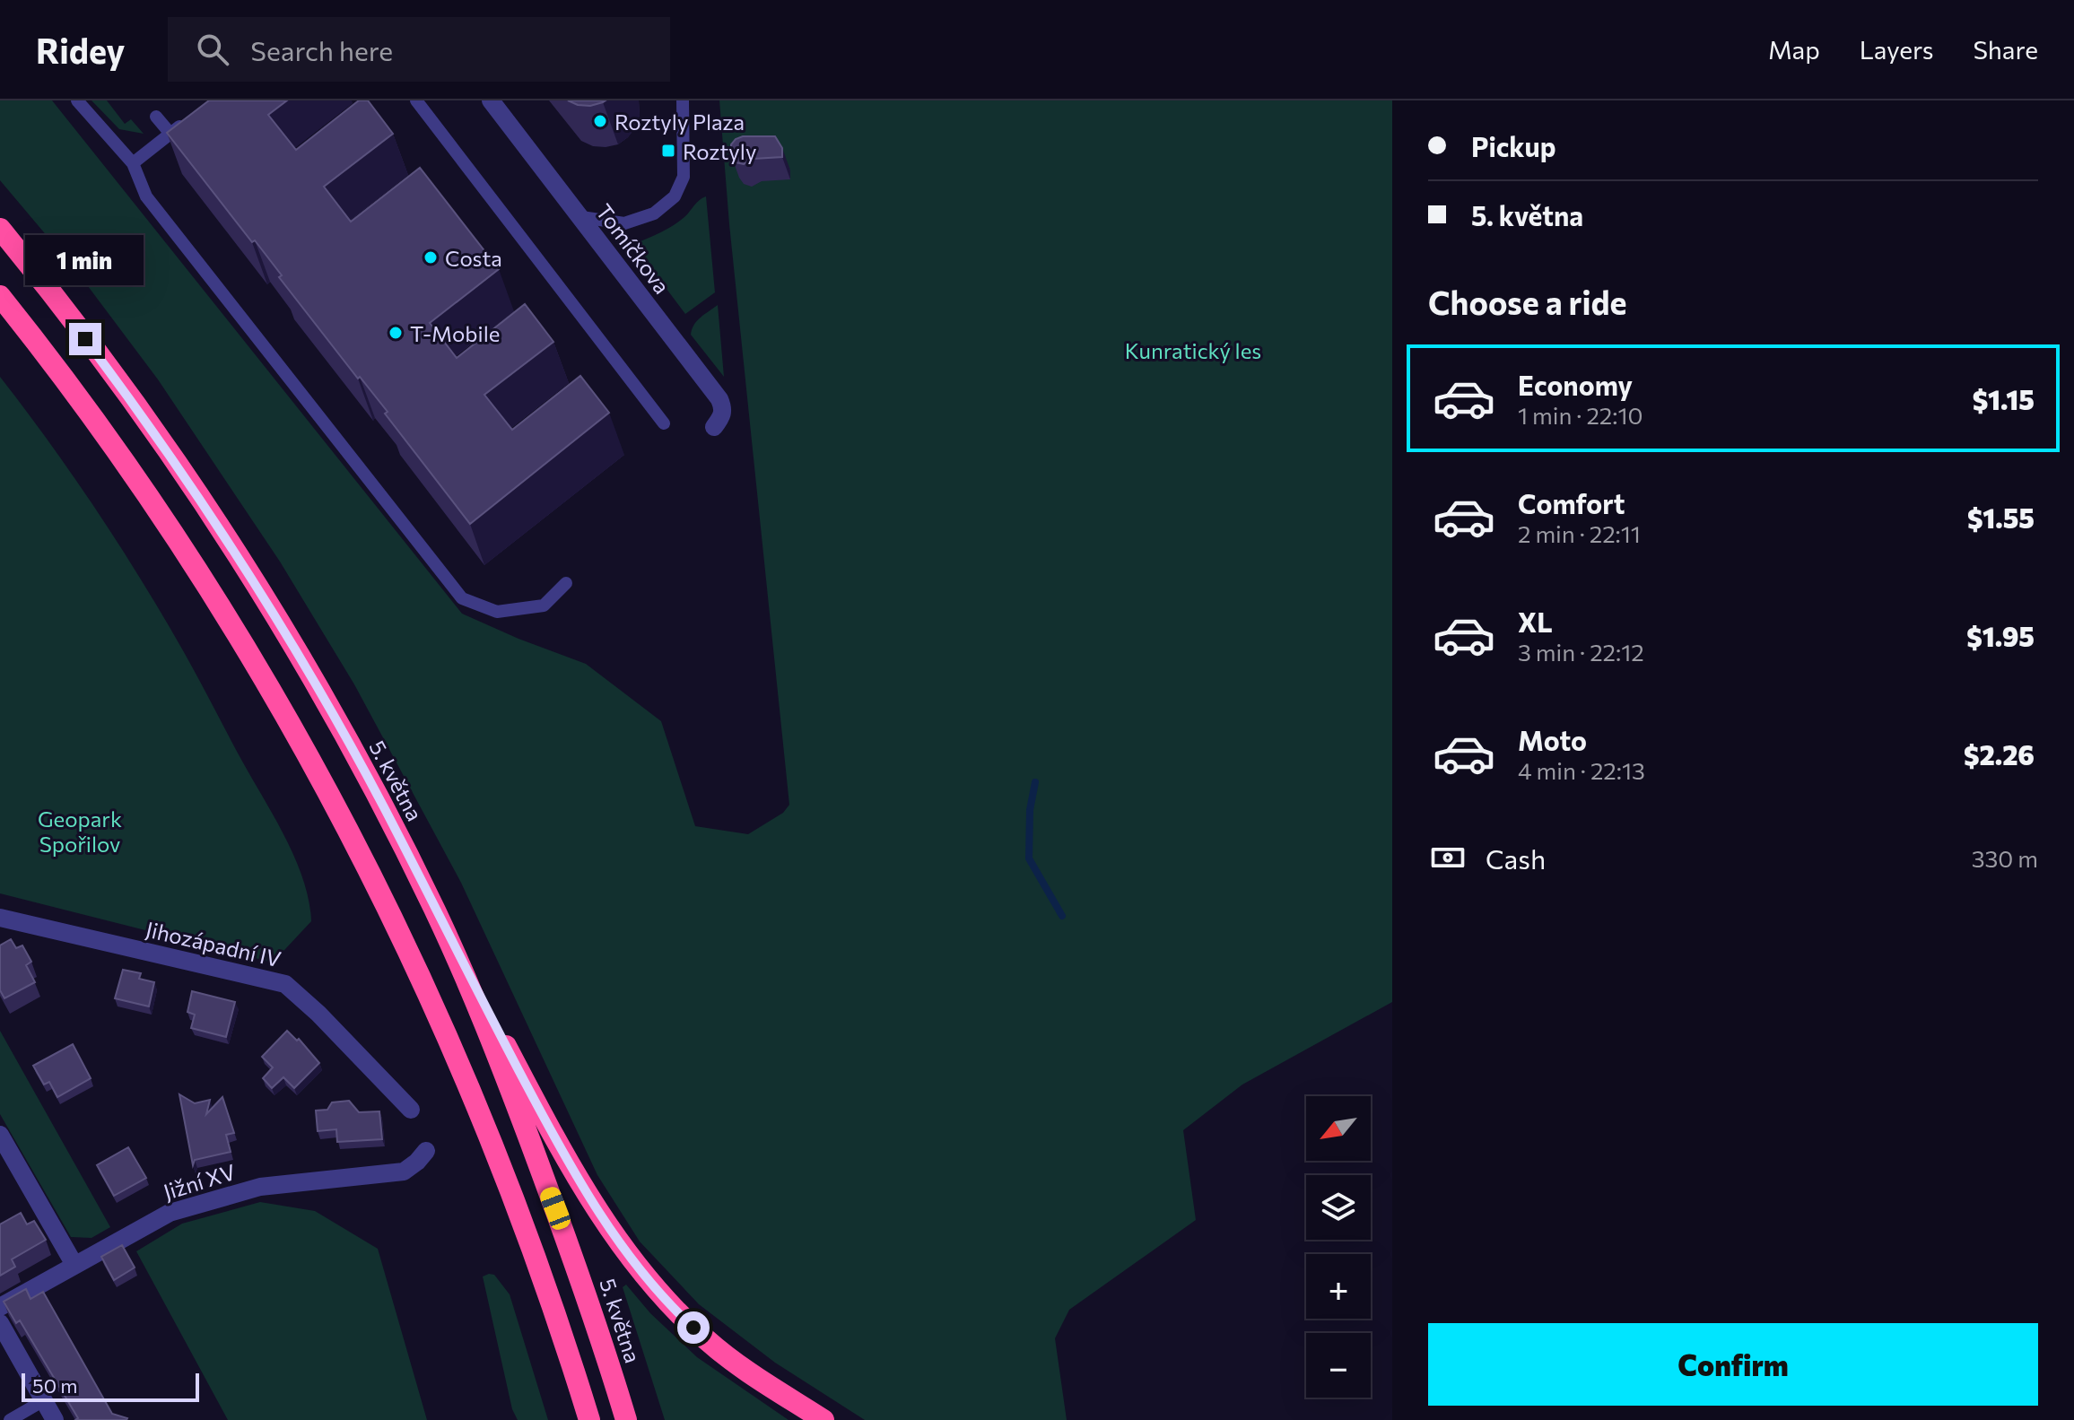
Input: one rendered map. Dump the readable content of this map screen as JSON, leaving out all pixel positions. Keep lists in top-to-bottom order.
{
  "streets": {
    "highway": ["5. května"],
    "street": ["Tomíčkova", "Jihozápadní IV", "Jižní XV"]
  },
  "parks": ["Kunratický les", "Geopark Spořilov"],
  "places": {
    "other": ["Roztyly Plaza", "Costa", "T-Mobile"],
    "transit": ["Roztyly"]
  },
  "scale_bar": "50 m",
  "north": "bottom left",
  "page": {
    "header": "Ridey",
    "search": "Search here",
    "nav": ["Map", "Layers", "Share"],
    "banner": ["Pickup", "5. května"],
    "bubble": "1 min",
    "heading": "Choose a ride",
    "list": [
      {
        "name": "Economy",
        "note": "1 min · 22:10",
        "value": "$1.15"
      },
      {
        "name": "Comfort",
        "note": "2 min · 22:11",
        "value": "$1.55"
      },
      {
        "name": "XL",
        "note": "3 min · 22:12",
        "value": "$1.95"
      },
      {
        "name": "Moto",
        "note": "4 min · 22:13",
        "value": "$2.26"
      }
    ],
    "pay": ["Cash", "330 m"],
    "map_buttons": ["+", "−"],
    "buttons": "Confirm",
    "scale": "50 m"
  }
}
